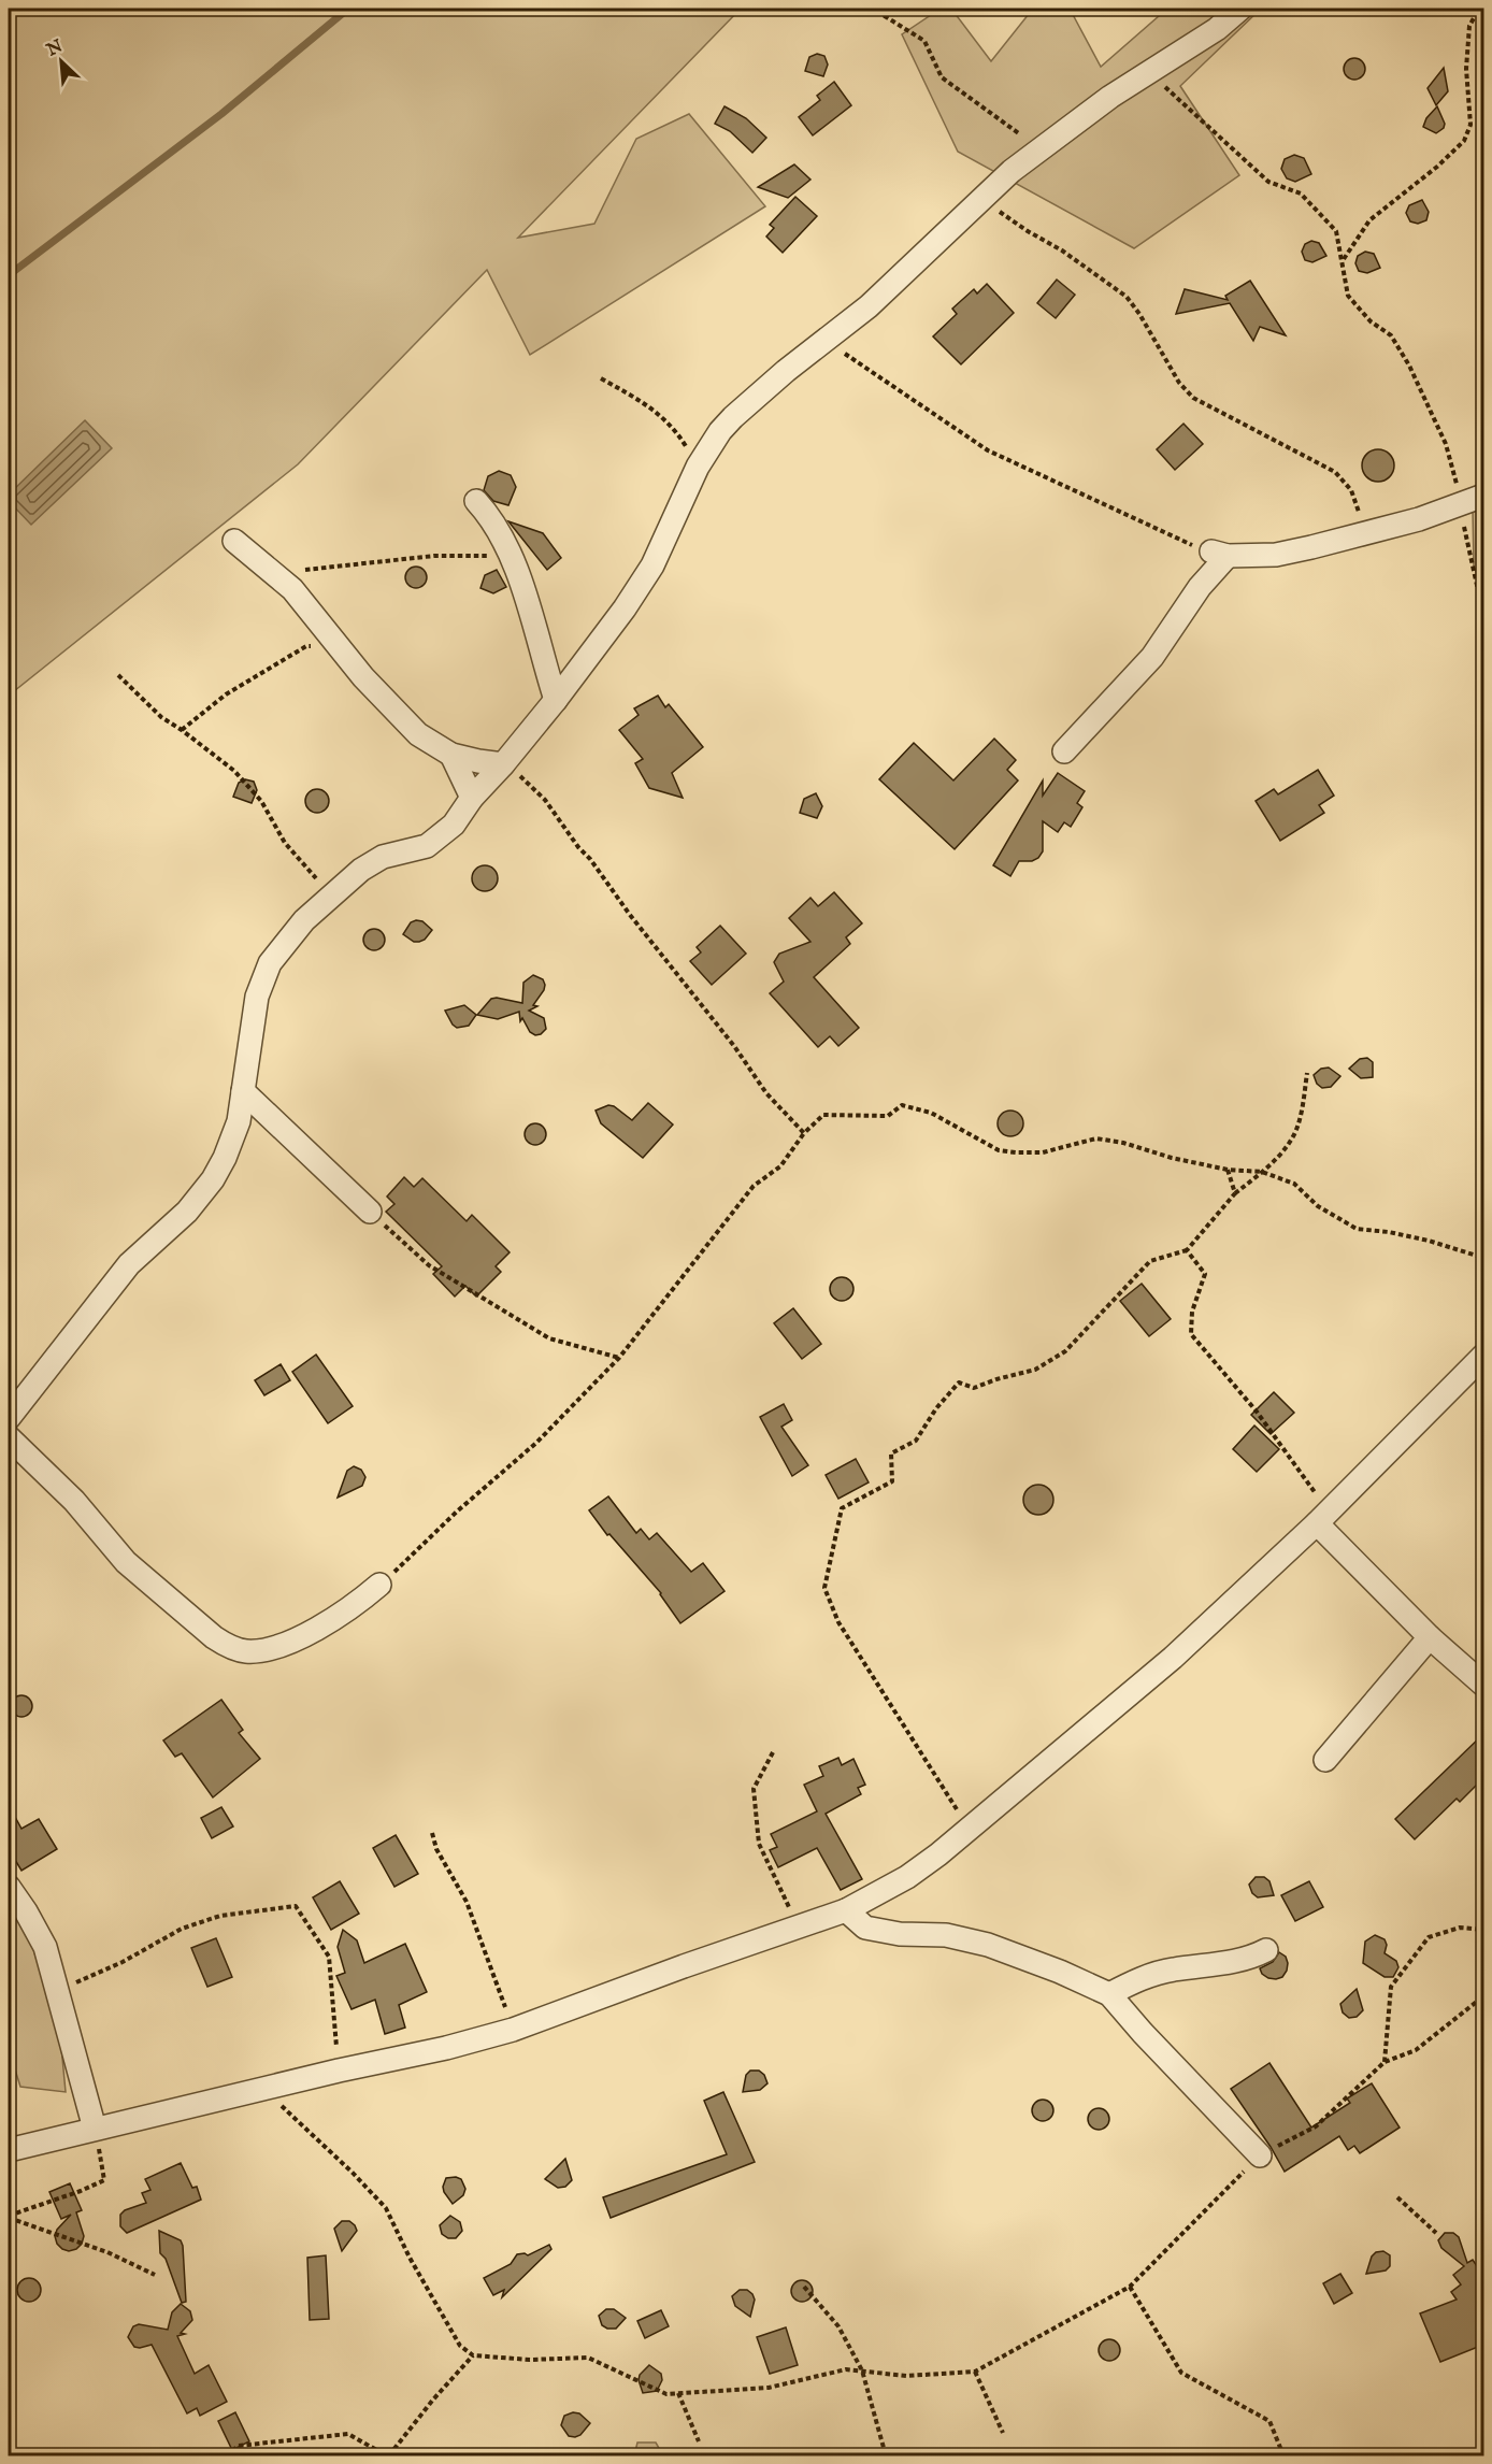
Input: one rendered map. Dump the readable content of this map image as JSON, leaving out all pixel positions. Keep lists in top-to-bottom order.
{
  "north": "top left"
}
